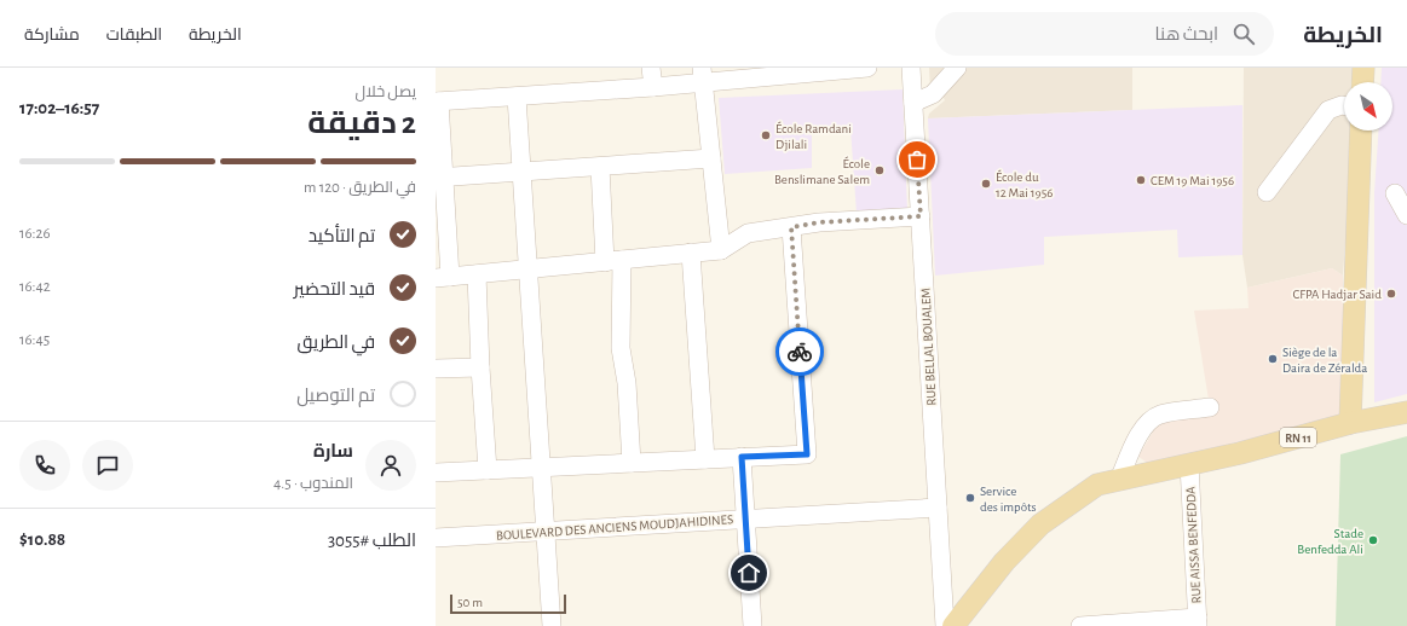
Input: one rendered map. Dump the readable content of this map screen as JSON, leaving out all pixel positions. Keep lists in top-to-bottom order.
{
  "streets": {
    "main road": ["RN 11"],
    "street": ["RUE BELLAL BOUALEM", "BOULEVARD DES ANCIENS MOUDJAHIDINES", "RUE AISSA BENFEDDA"]
  },
  "crossings": [
    ["RUE BELLAL BOUALEM", "BOULEVARD DES ANCIENS MOUDJAHIDINES"],
    ["RN 11", "RUE AISSA BENFEDDA"]
  ],
  "places": [
    "École Ramdani Djilali",
    "École Benslimane Salem",
    "CEM 19 Mai 1956",
    "École du 12 Mai 1956",
    "CFPA Hadjar Said",
    "Siège de la Daira de Zéralda",
    "Service des impôts",
    "Stade Benfedda Ali"
  ],
  "scale_bar": "50 m",
  "north": "bottom right",
  "page": {
    "header": "الخريطة",
    "search": "ابحث هنا",
    "nav": ["الخريطة", "الطبقات", "مشاركة"],
    "heading": ["2 دقيقة", "يصل خلال", "16:57–17:02"],
    "panel": [
      "سارة",
      "المندوب · 4.5",
      "الطلب #3055",
      "$10.88"
    ],
    "bar": "في الطريق · 120 m",
    "list": [
      ["تم التأكيد", "16:26"],
      ["قيد التحضير", "16:42"],
      ["في الطريق", "16:45"],
      "تم التوصيل"
    ],
    "scale": "50 m"
  }
}
